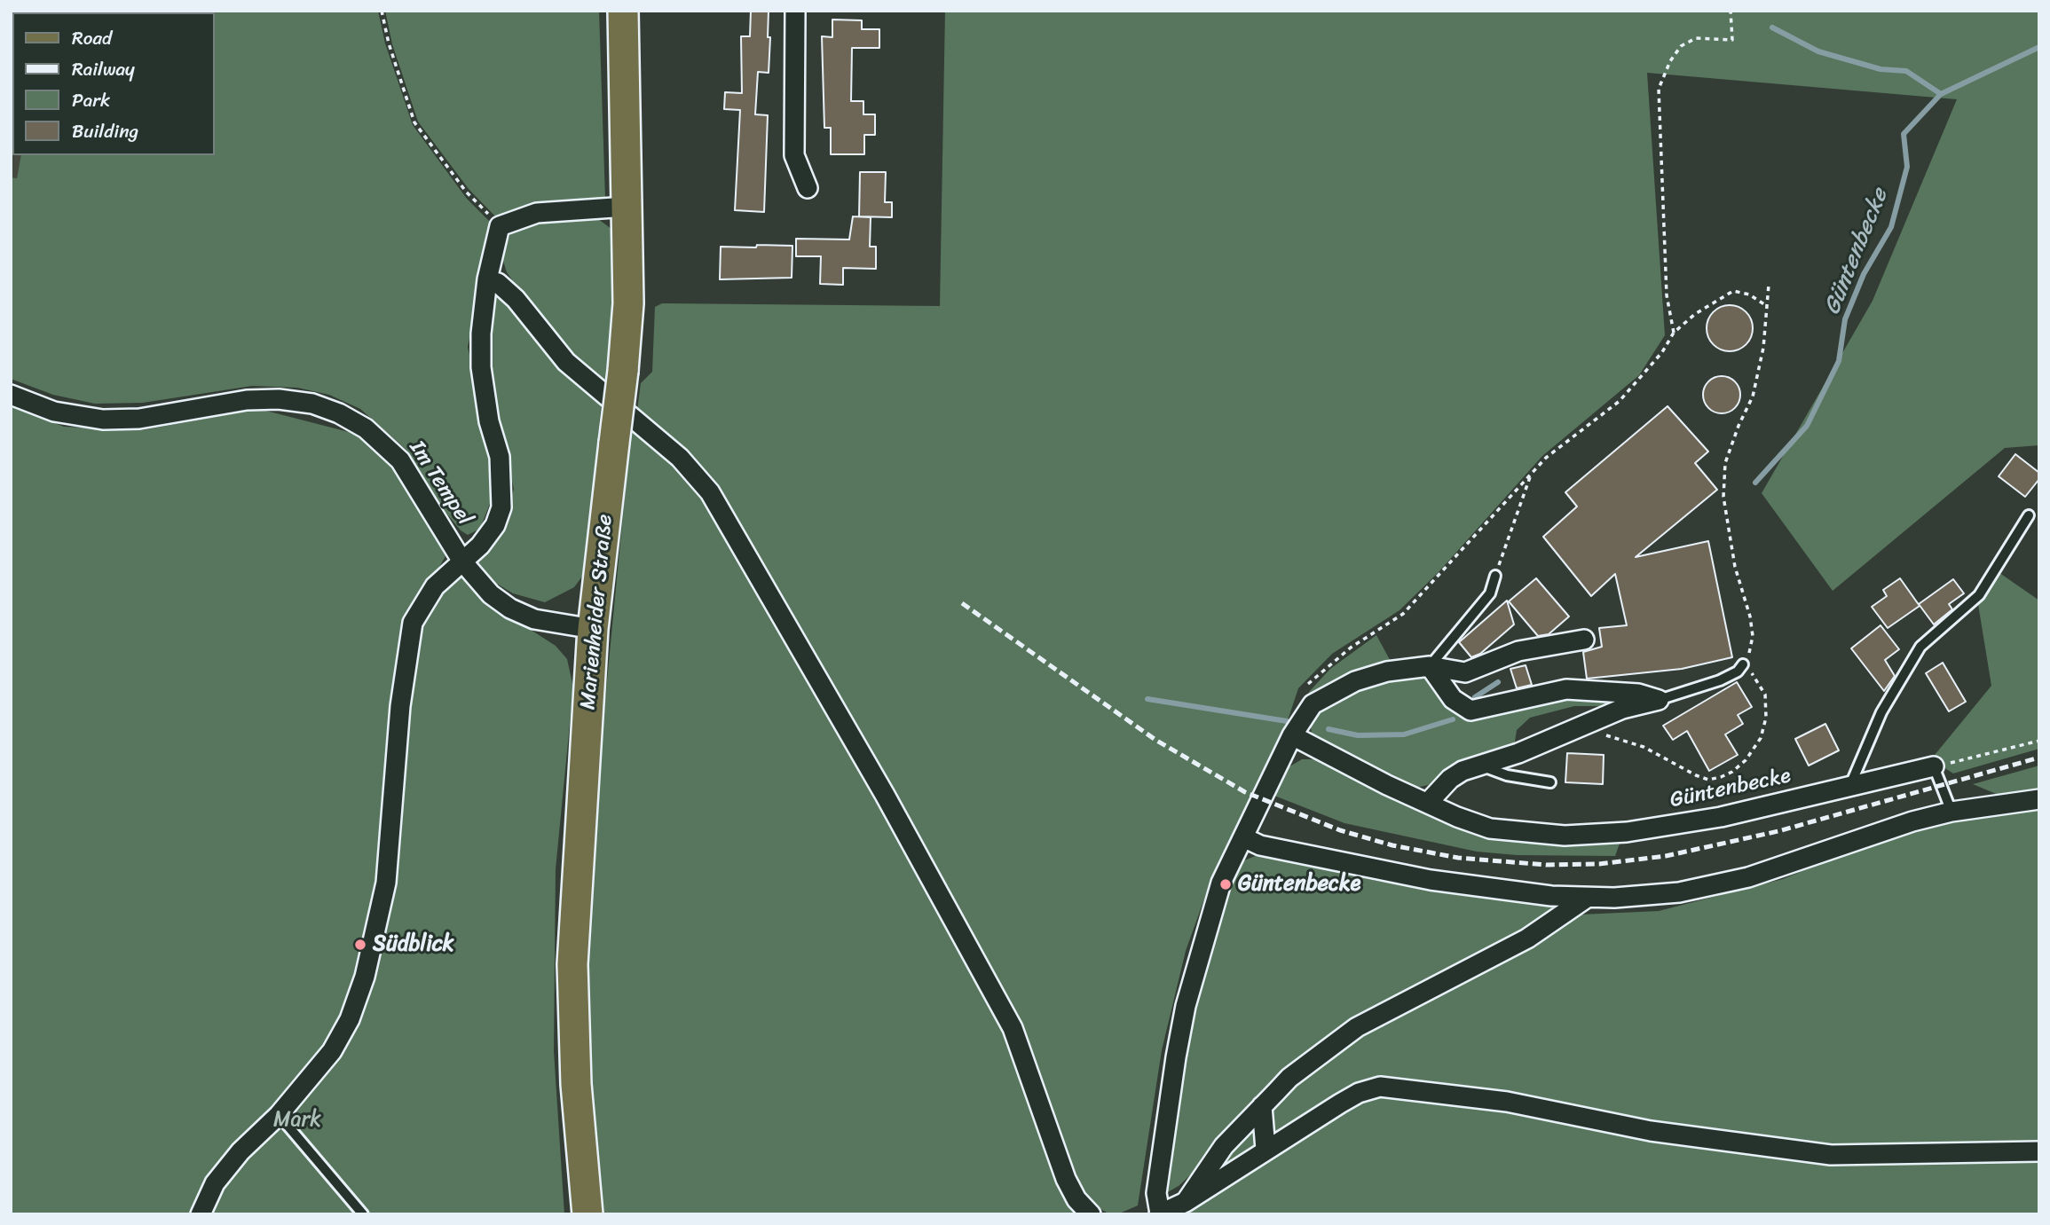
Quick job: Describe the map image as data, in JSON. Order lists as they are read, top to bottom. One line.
{"streets":{"main road":["Marienheider Straße"],"street":["Im Tempel","Güntenbecke"]},"crossings":[["Im Tempel","Marienheider Straße"]],"water":["Güntenbecke"],"parks":["Mark"],"places":["Güntenbecke","Südblick"],"legend":["Road","Railway","Park","Building"]}
